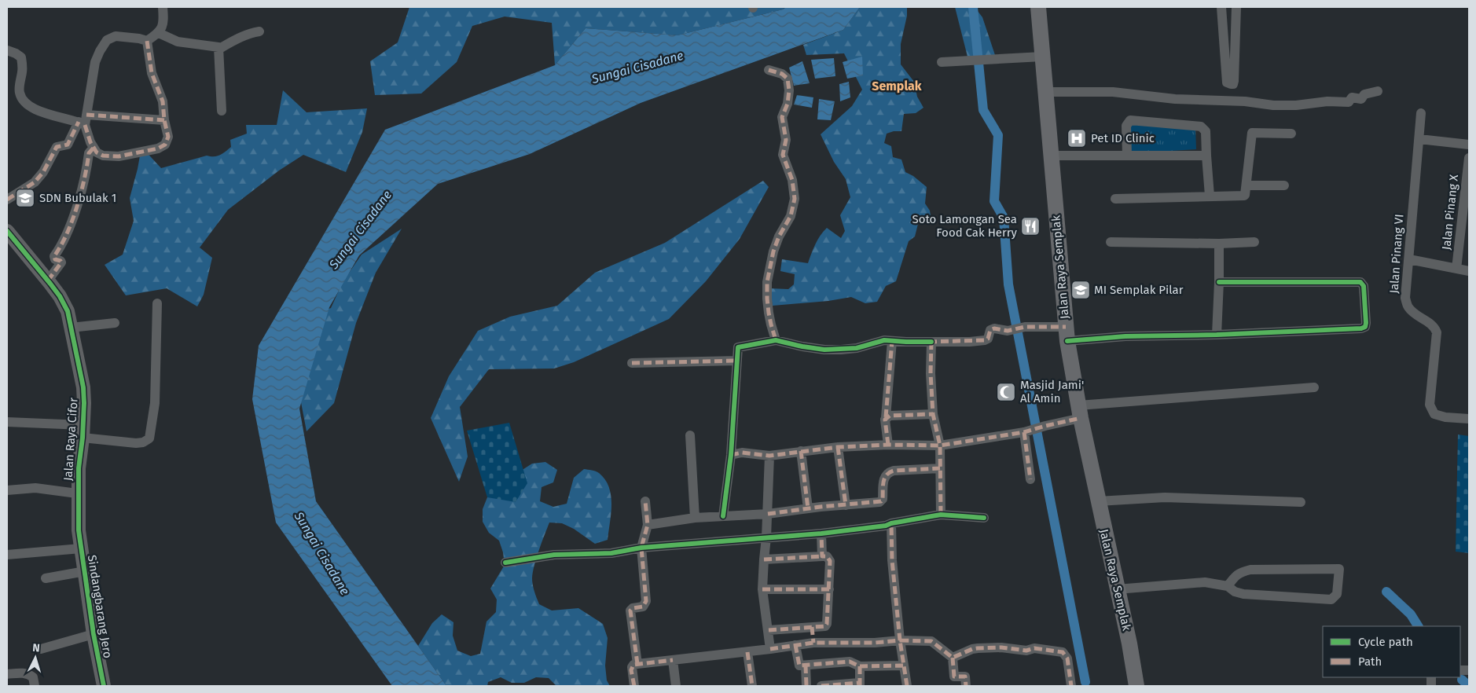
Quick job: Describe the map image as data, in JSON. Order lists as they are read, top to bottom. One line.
{"streets":{"main road":["Jalan Raya Semplak"],"street":["Jalan Pinang X","Jalan Pinang VI","Jalan Raya Cifor","Sindangbarang Jero"]},"crossings":[["Jalan Raya Cifor","Sindangbarang Jero"]],"districts":["Semplak"],"water":["Sungai Cisadane"],"places":{"hospital":["Pet ID Clinic"],"school or university":["SDN Bubulak 1","MI Semplak Pilar"],"restaurant":["Soto Lamongan Sea Food Cak Herry"],"mosque":["Masjid Jami' Al Amin"]},"legend":["Cycle path","Path"],"north":"top"}
